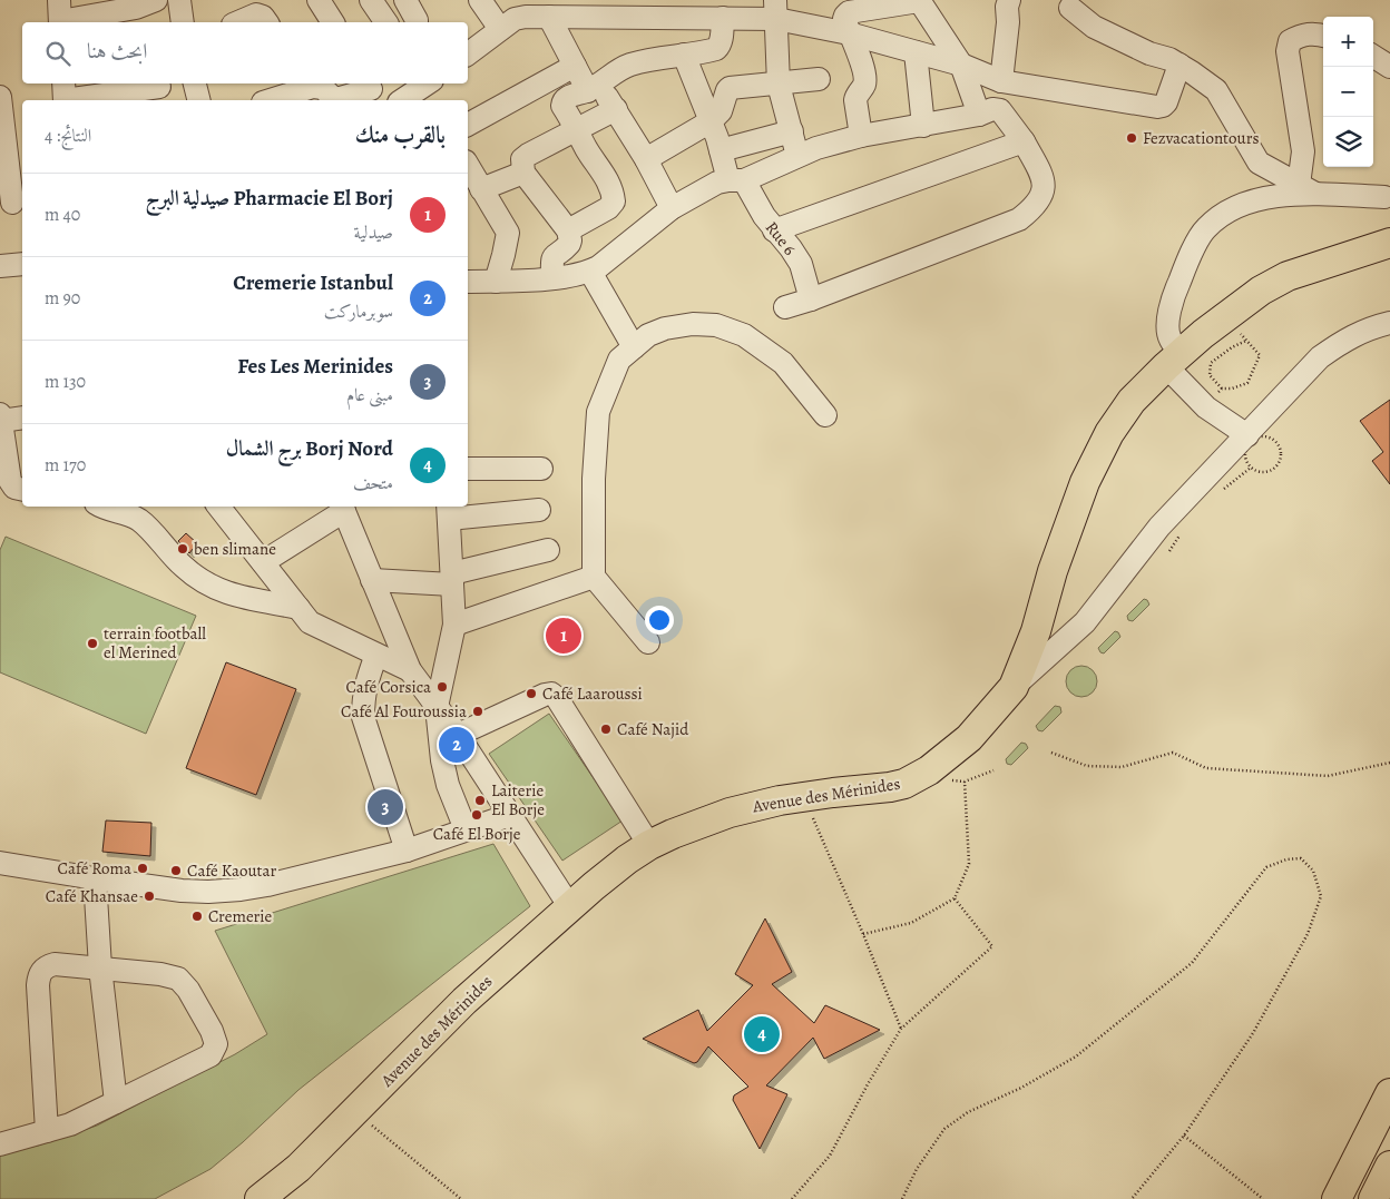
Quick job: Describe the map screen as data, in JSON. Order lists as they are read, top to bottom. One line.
{"streets":{"main road":["Avenue des Mérinides"],"street":["Rue 6"]},"places":["Fezvacationtours","ben slimane","terrain football el Merined","Café Corsica","Café Laaroussi","Café Al Fouroussia","Café Najid","Laiterie El Borje","Café El Borje","Café Roma","Café Kaoutar","Café Khansae","Cremerie"],"page":{"map_buttons":["+","−"],"search":"ابحث هنا","heading":["بالقرب منك","النتائج: 4"],"list":[{"mark":"1","name":"Pharmacie El Borj صيدلية البرج","note":"صيدلية","value":"40 m"},{"mark":"2","name":"Cremerie Istanbul","note":"سوبرماركت","value":"90 m"},{"mark":"3","name":"Fes Les Merinides","note":"مبنى عام","value":"130 m"},{"mark":"4","name":"Borj Nord برج الشمال","note":"متحف","value":"170 m"}],"pins":["1","2","3","4"]}}
